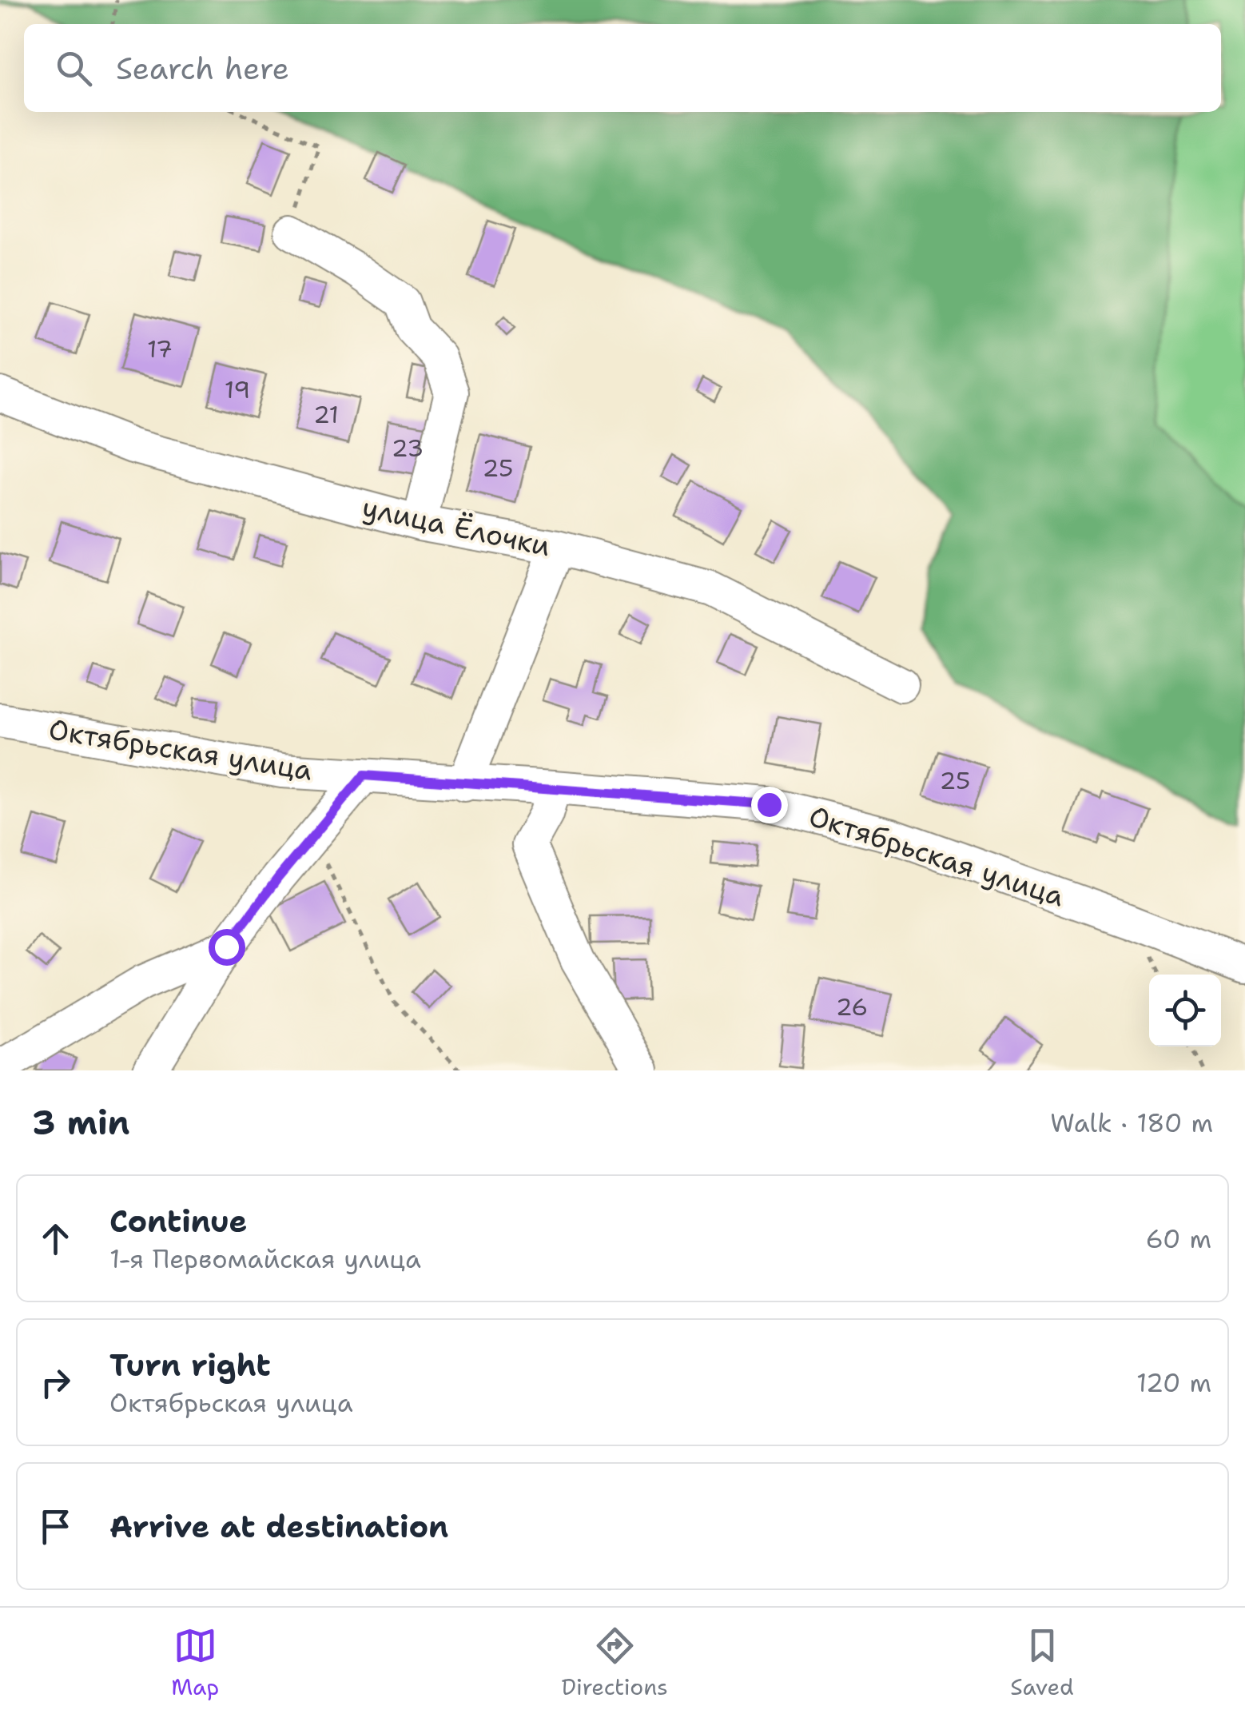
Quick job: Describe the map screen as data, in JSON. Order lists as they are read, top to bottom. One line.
{"streets":{"street":["улица Ёлочки","Октябрьская улица"]},"house_numbers":["17","19","21","23","25","25","26"],"page":{"search":"Search here","heading":["3 min","Walk · 180 m"],"list":[["Continue","1-я Первомайская улица","60 m"],["Turn right","Октябрьская улица","120 m"],"Arrive at destination"],"nav":["Map","Directions","Saved"]}}
